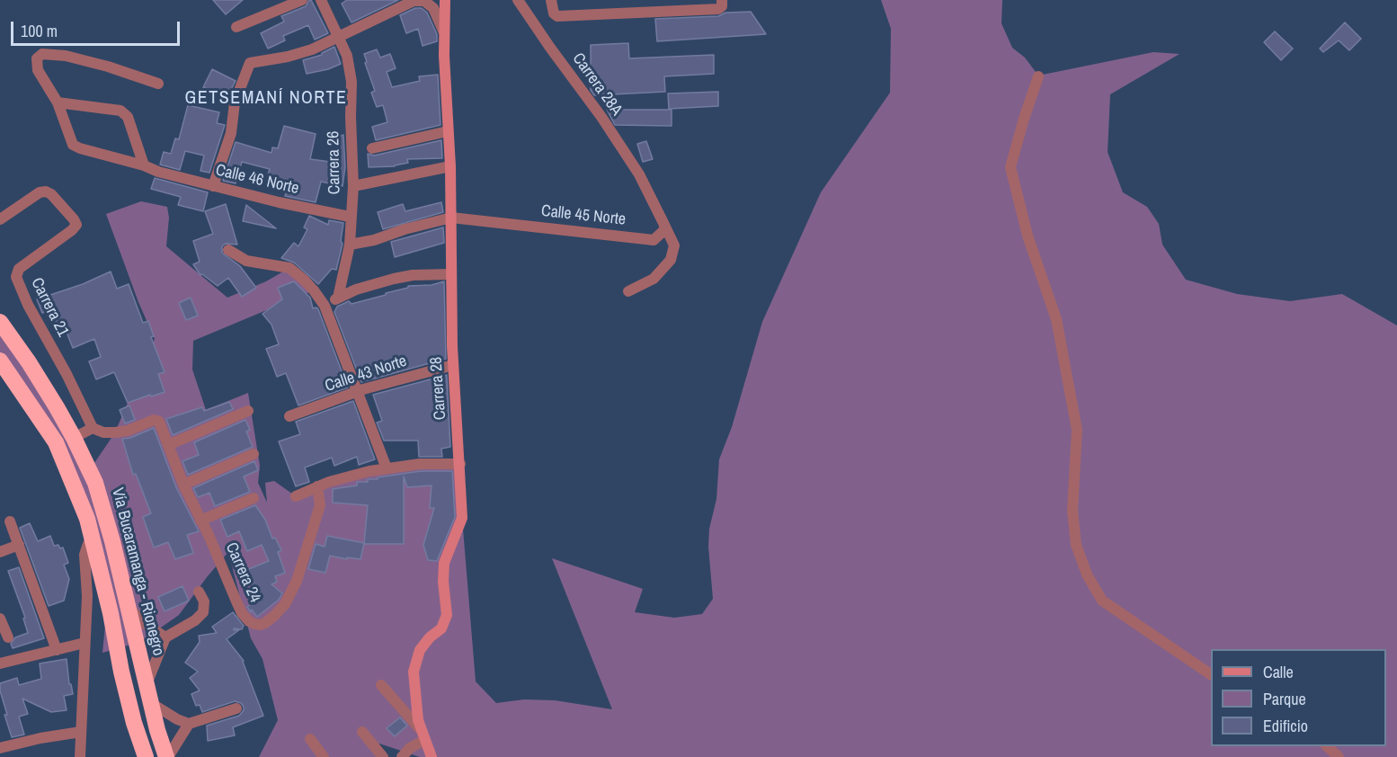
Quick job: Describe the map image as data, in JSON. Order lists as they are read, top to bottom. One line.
{"streets":{"highway":["Vía Bucaramanga - Rionegro"],"street":["Carrera 28A","Carrera 26","Calle 46 Norte","Calle 45 Norte","Carrera 21","Calle 43 Norte","Carrera 28","Carrera 24"]},"crossings":[["Carrera 28A","Calle 45 Norte"],["Carrera 26","Calle 46 Norte"],["Calle 45 Norte","Carrera 28"],["Carrera 21","Carrera 24"],["Calle 43 Norte","Carrera 28"]],"districts":["GETSEMANÍ NORTE"],"legend":["Calle","Parque","Edificio"],"scale_bar":"100 m"}
